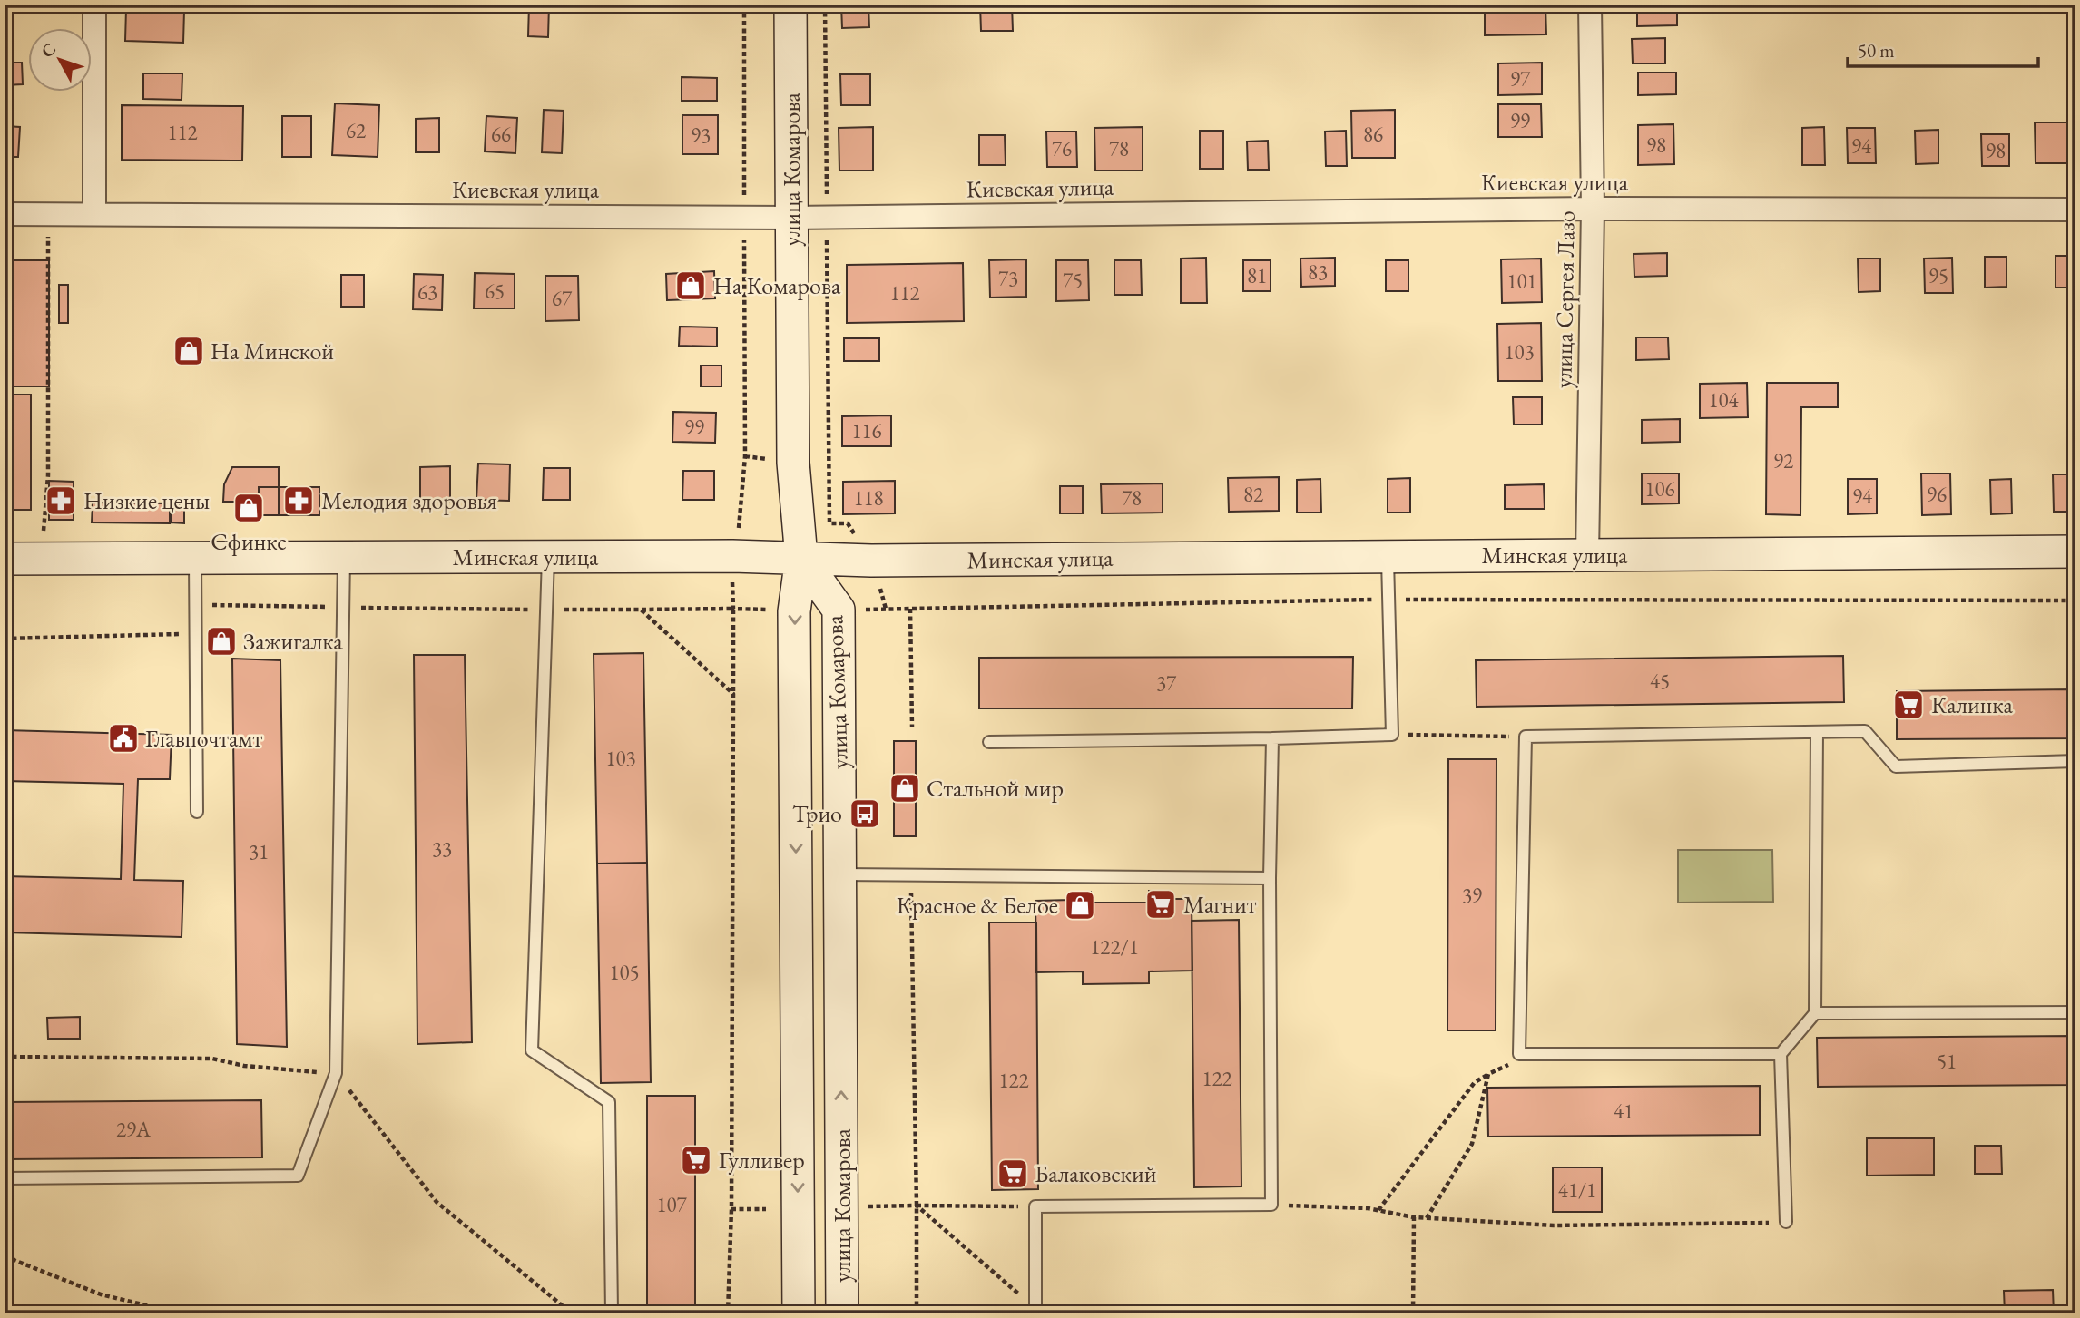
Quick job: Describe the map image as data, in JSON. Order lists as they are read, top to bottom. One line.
{"streets":{"main road":["улица Комарова","Минская улица"],"street":["Киевская улица","улица Сергея Лазо"]},"crossings":[["улица Комарова","Киевская улица"],["улица Комарова","Минская улица"],["Киевская улица","улица Сергея Лазо"],["улица Сергея Лазо","Минская улица"]],"places":{"shop":["На Комарова","На Минской","Сфинкс","Зажигалка","Стальной мир","Красное & Белое"],"pharmacy":["Низкие цены","Мелодия здоровья"],"supermarket":["Калинка","Магнит","Гулливер","Балаковский"],"public building":["Главпочтамт"],"bus stop":["Трио"]},"house_numbers":["97","99","62","112","66","86","93","98","94","76","78","98","83","81","95","73","75","101","65","63","112","67","103","104","99","116","92","106","82","96","94","118","78","45","37","103","33","31","39","122/1","105","51","122","122","41","29А","41/1","107"],"scale_bar":"50 m","north":"top left"}
